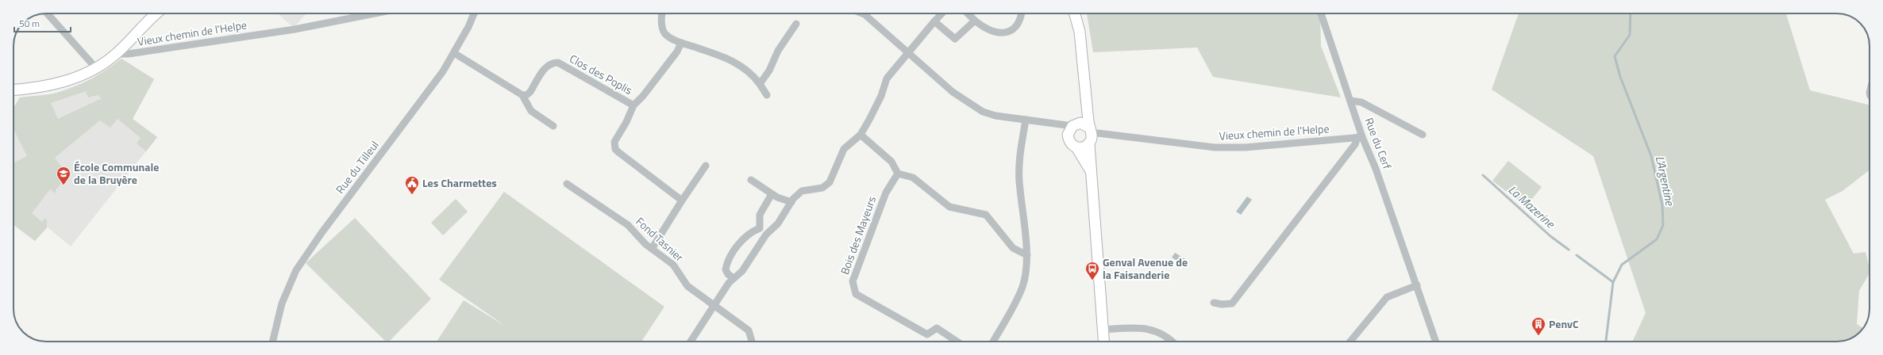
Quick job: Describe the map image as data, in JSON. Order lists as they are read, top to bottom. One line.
{"streets":{"street":["Vieux chemin de l'Helpe","Clos des Poplis","Rue du Cerf","Rue du Tilleul","Bois des Mayeurs","Fond Tasnier"]},"crossings":[["Vieux chemin de l'Helpe","Rue du Cerf"]],"water":["L'Argentine","La Mazerine"],"places":{"school or university":["École Communale de la Bruyère"],"public building":["Les Charmettes"],"bus stop":["Genval Avenue de la Faisanderie"],"building":["PenvC"]},"scale_bar":"50 m"}
